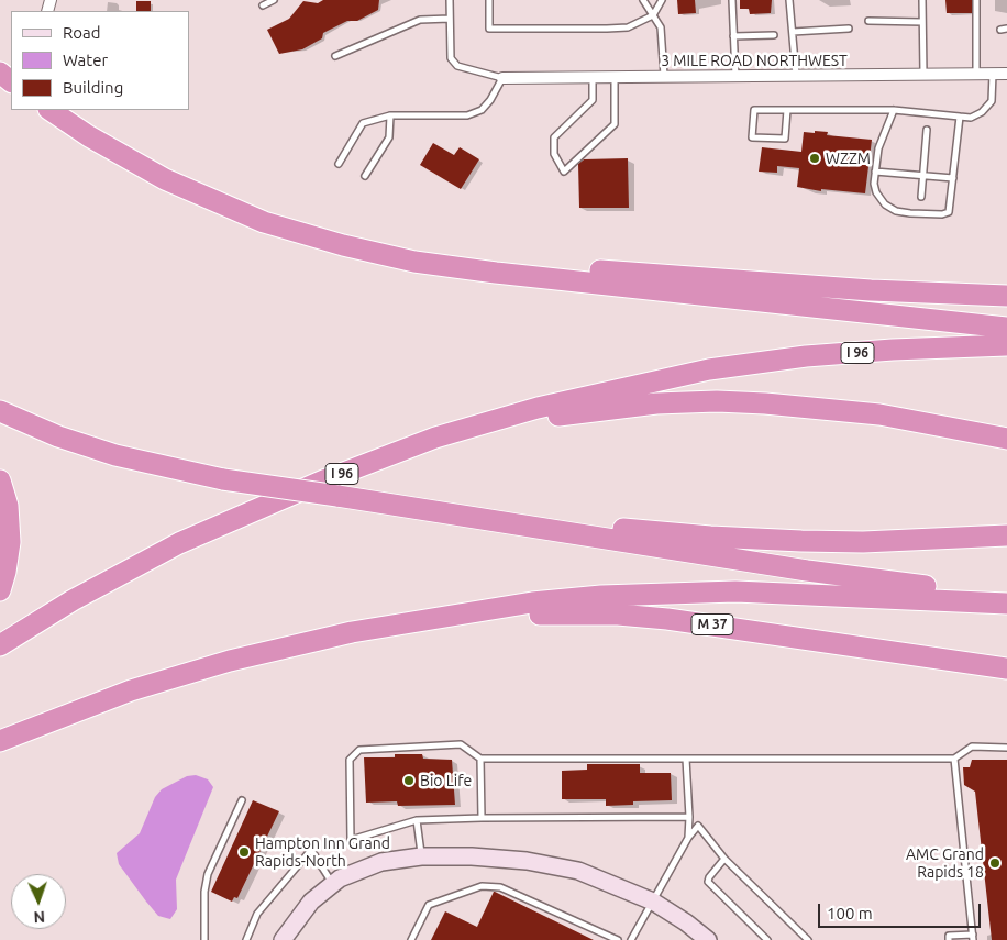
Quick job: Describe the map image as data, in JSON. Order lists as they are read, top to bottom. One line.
{"streets":{"highway":["I 96","M 37"],"street":["3 MILE ROAD NORTHWEST"]},"places":["WZZM","Bio Life","Hampton Inn Grand Rapids-North","AMC Grand Rapids 18"],"legend":["Road","Water","Building"],"scale_bar":"100 m","north":"bottom"}
